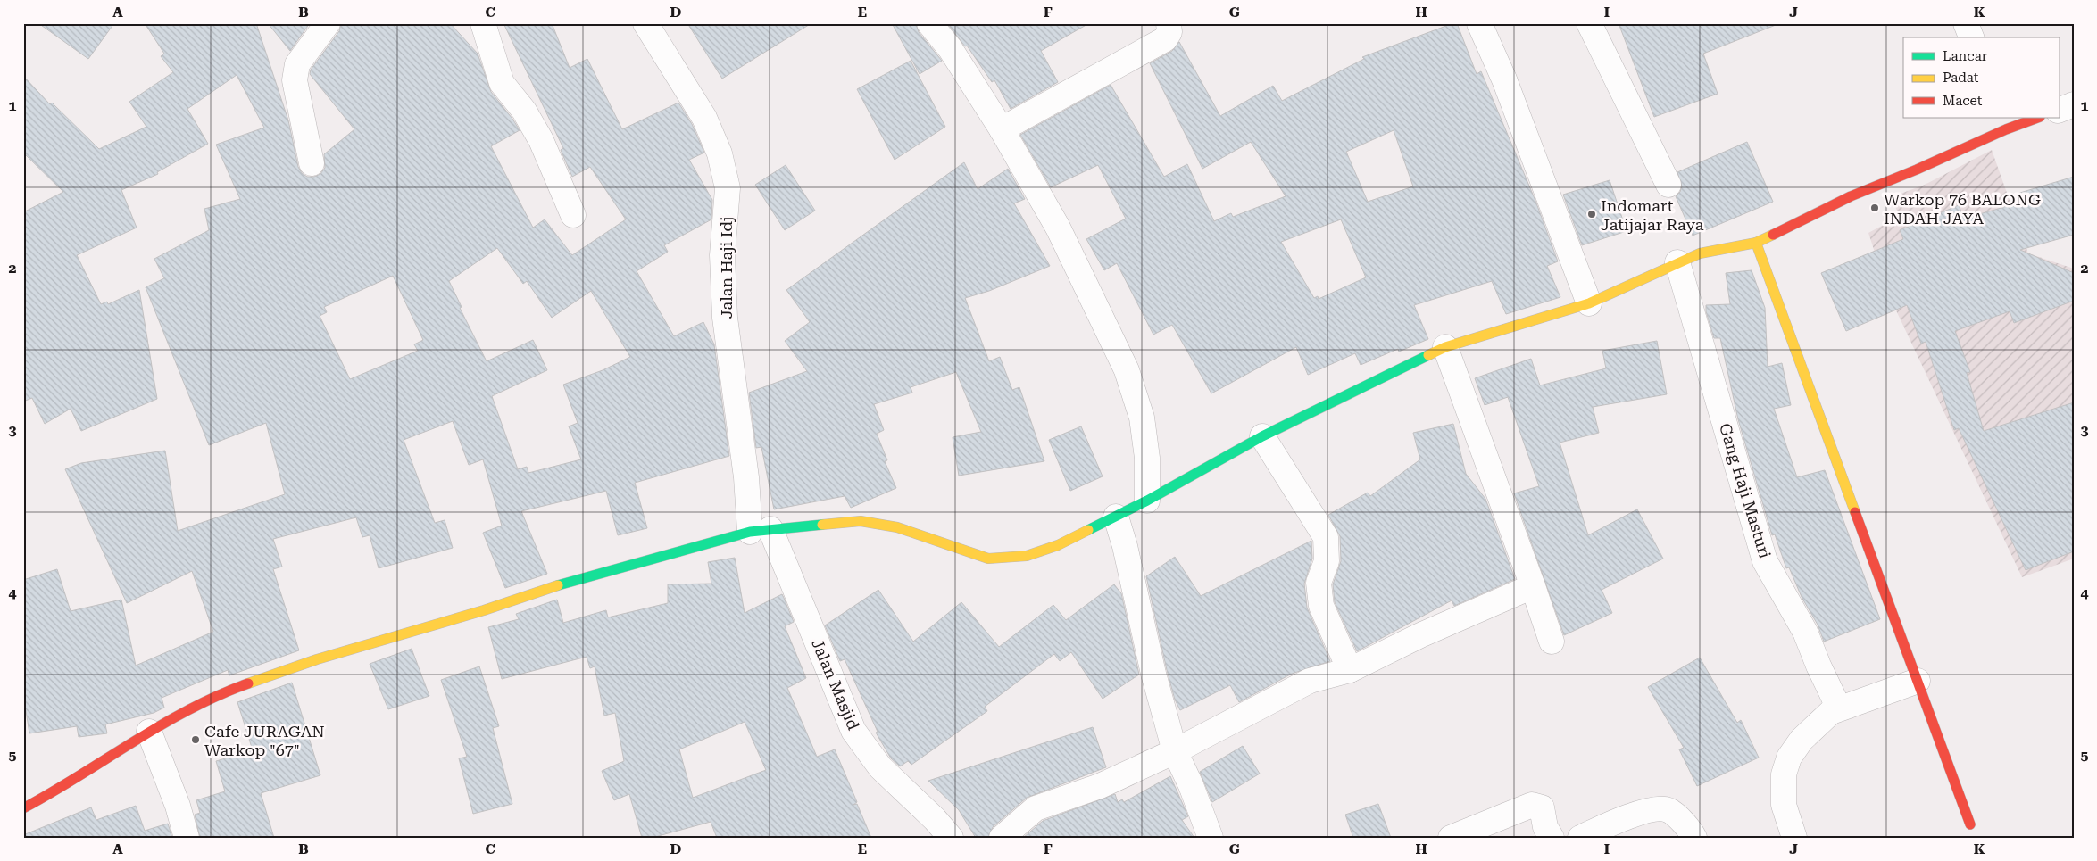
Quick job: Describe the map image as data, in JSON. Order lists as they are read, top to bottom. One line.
{"streets":{"street":["Jalan Haji Idj","Gang Haji Masturi","Jalan Masjid"]},"crossings":[["Jalan Haji Idj","Jalan Masjid"]],"places":["Warkop 76 BALONG INDAH JAYA","Indomart Jatijajar Raya","Cafe JURAGAN Warkop \"67\""],"legend":["Lancar","Padat","Macet"],"grid":{"columns":["A","B","C","D","E","F","G","H","I","J","K"],"rows":["1","2","3","4","5"]}}
